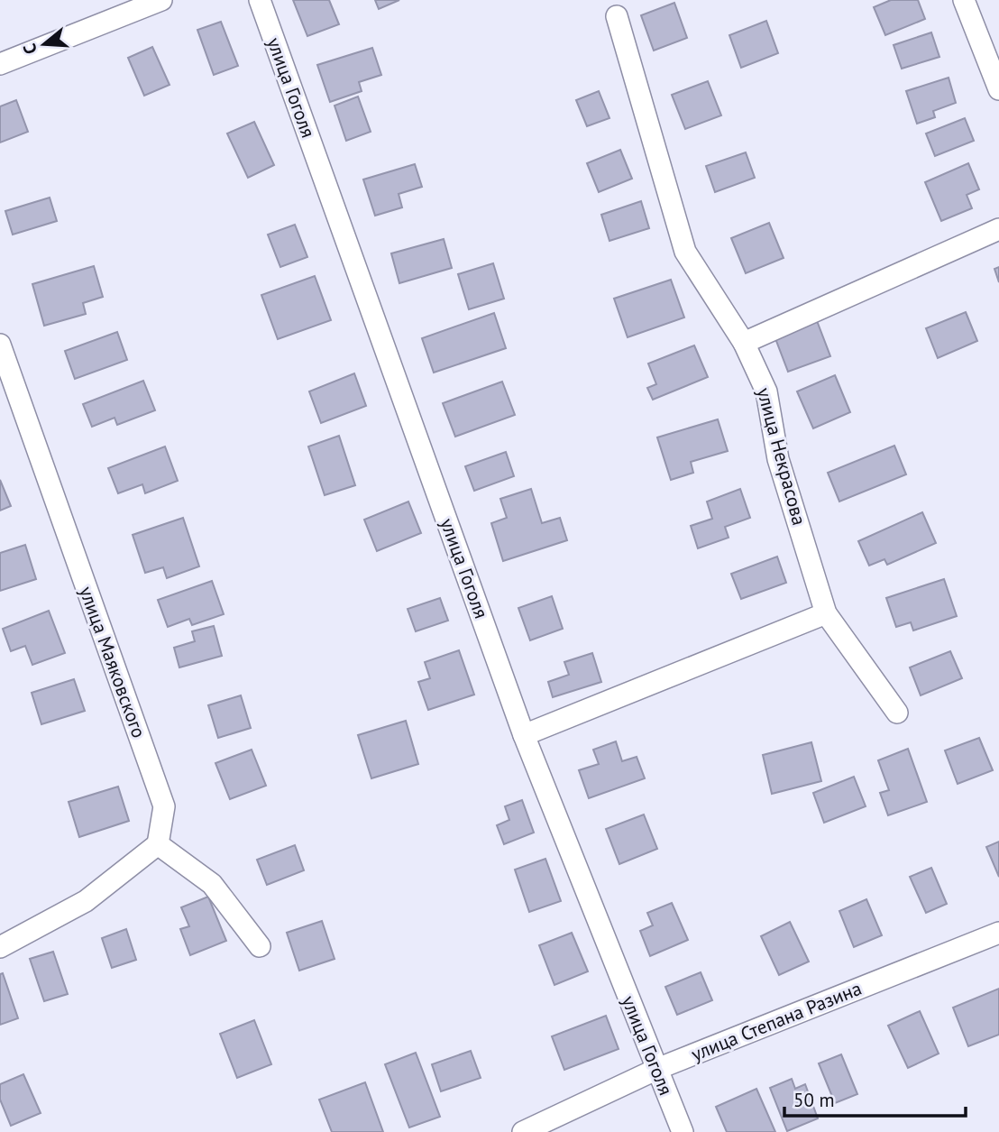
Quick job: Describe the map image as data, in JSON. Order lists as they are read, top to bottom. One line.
{"streets":{"street":["улица Гоголя","улица Некрасова","улица Маяковского","улица Степана Разина"]},"crossings":[["улица Гоголя","улица Степана Разина"]],"scale_bar":"50 m","north":"left"}
